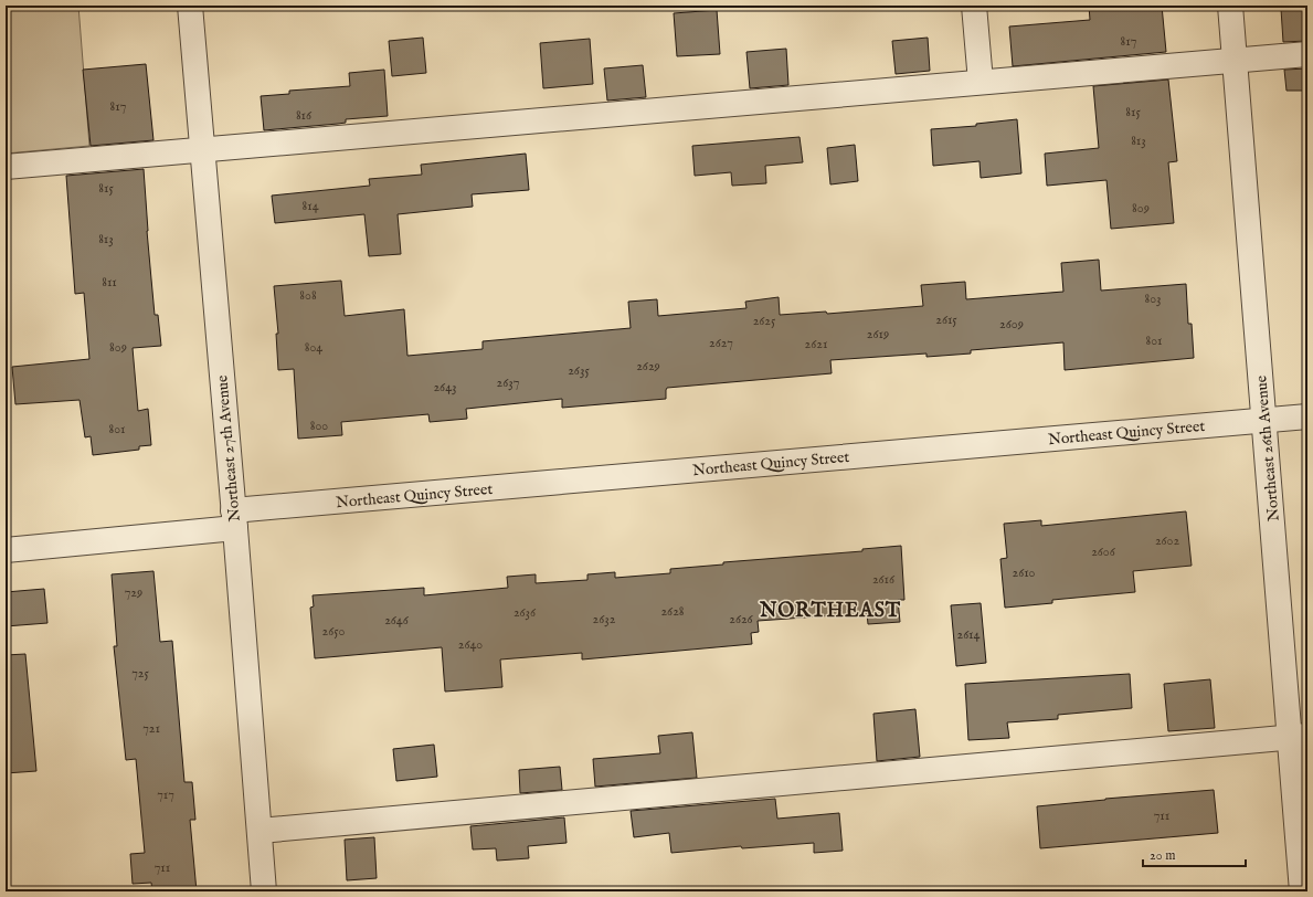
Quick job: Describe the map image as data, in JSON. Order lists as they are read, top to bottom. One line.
{"streets":{"street":["Northeast Quincy Street","Northeast 27th Avenue","Northeast 26th Avenue"]},"crossings":[["Northeast Quincy Street","Northeast 27th Avenue"],["Northeast Quincy Street","Northeast 26th Avenue"]],"districts":["NORTHEAST"],"house_numbers":["817","817","815","816","813","815","814","809","813","811","808","803","2615","2625","2609","2619","801","2627","2621","809","804","2629","2635","2637","2643","800","801","2602","2606","2610","2616","729","2628","2636","2632","2626","2646","2650","2614","2640","725","721","717","711","711"],"scale_bar":"20 m"}
